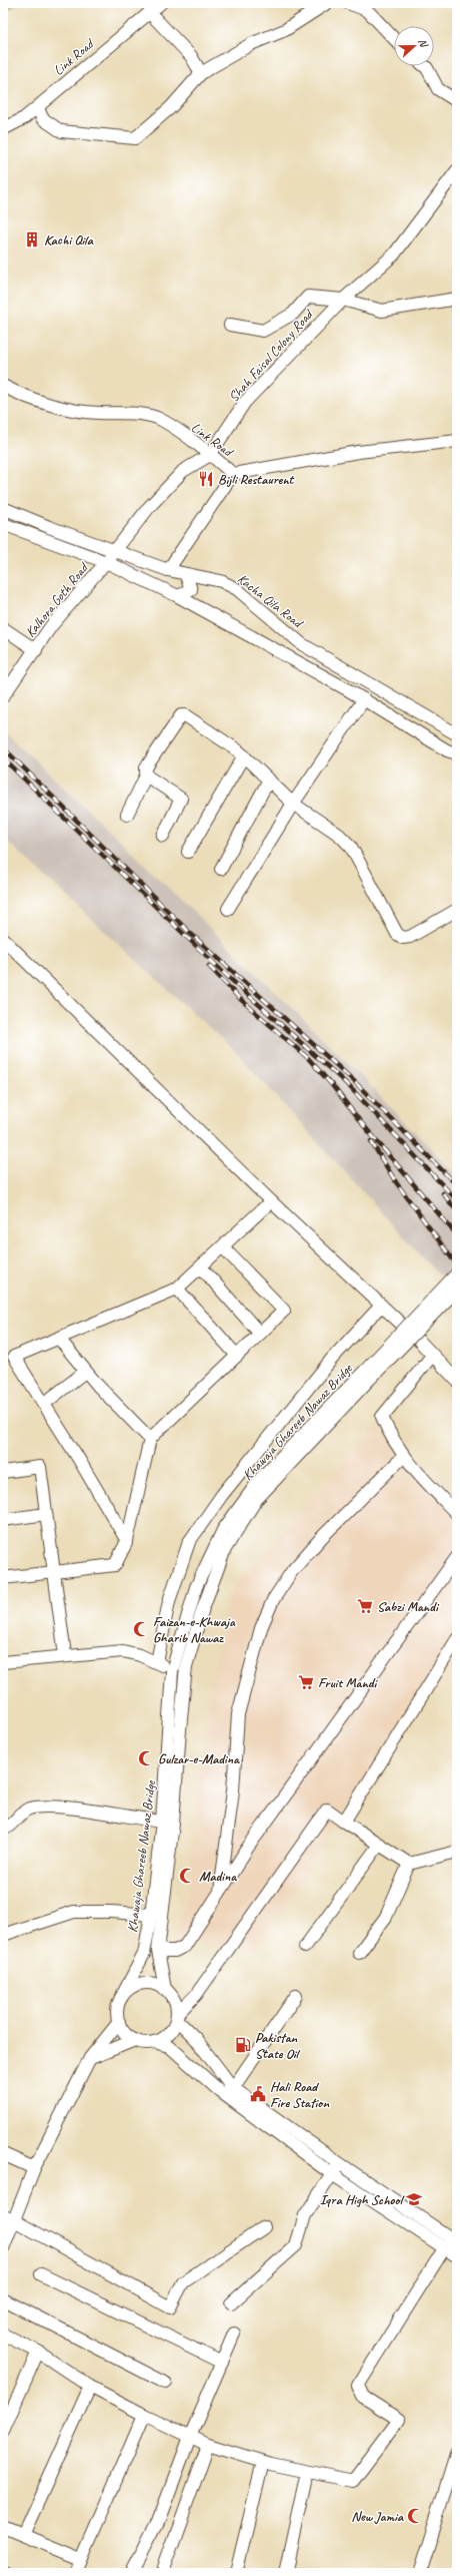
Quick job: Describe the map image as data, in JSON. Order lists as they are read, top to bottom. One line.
{"streets":{"street":["Link Road","Shah Faisal Colony Road","Kalhora Goth Road","Kacha Qila Road","Khawaja Ghareeb Nawaz Bridge"]},"crossings":[["Link Road","Shah Faisal Colony Road"],["Shah Faisal Colony Road","Kalhora Goth Road"],["Shah Faisal Colony Road","Kacha Qila Road"]],"places":{"building":["Kachi Qila"],"restaurant":["Bijli Restaurent"],"supermarket":["Sabzi Mandi","Fruit Mandi"],"mosque":["Faizan-e-Khwaja Gharib Nawaz","Gulzar-e-Madina","Madina","New Jamia"],"fuel station":["Pakistan State Oil"],"public building":["Hali Road Fire Station"],"school or university":["Iqra High School"]},"north":"right"}
